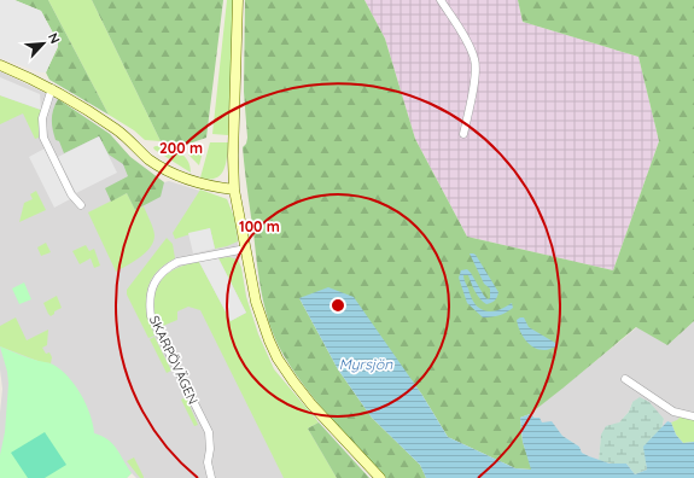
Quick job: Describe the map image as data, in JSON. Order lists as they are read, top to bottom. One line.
{"streets":{"street":["SKARPÖVÄGEN"]},"water":["Myrsjön"],"north":"top right","rings":["200 m","100 m"]}
